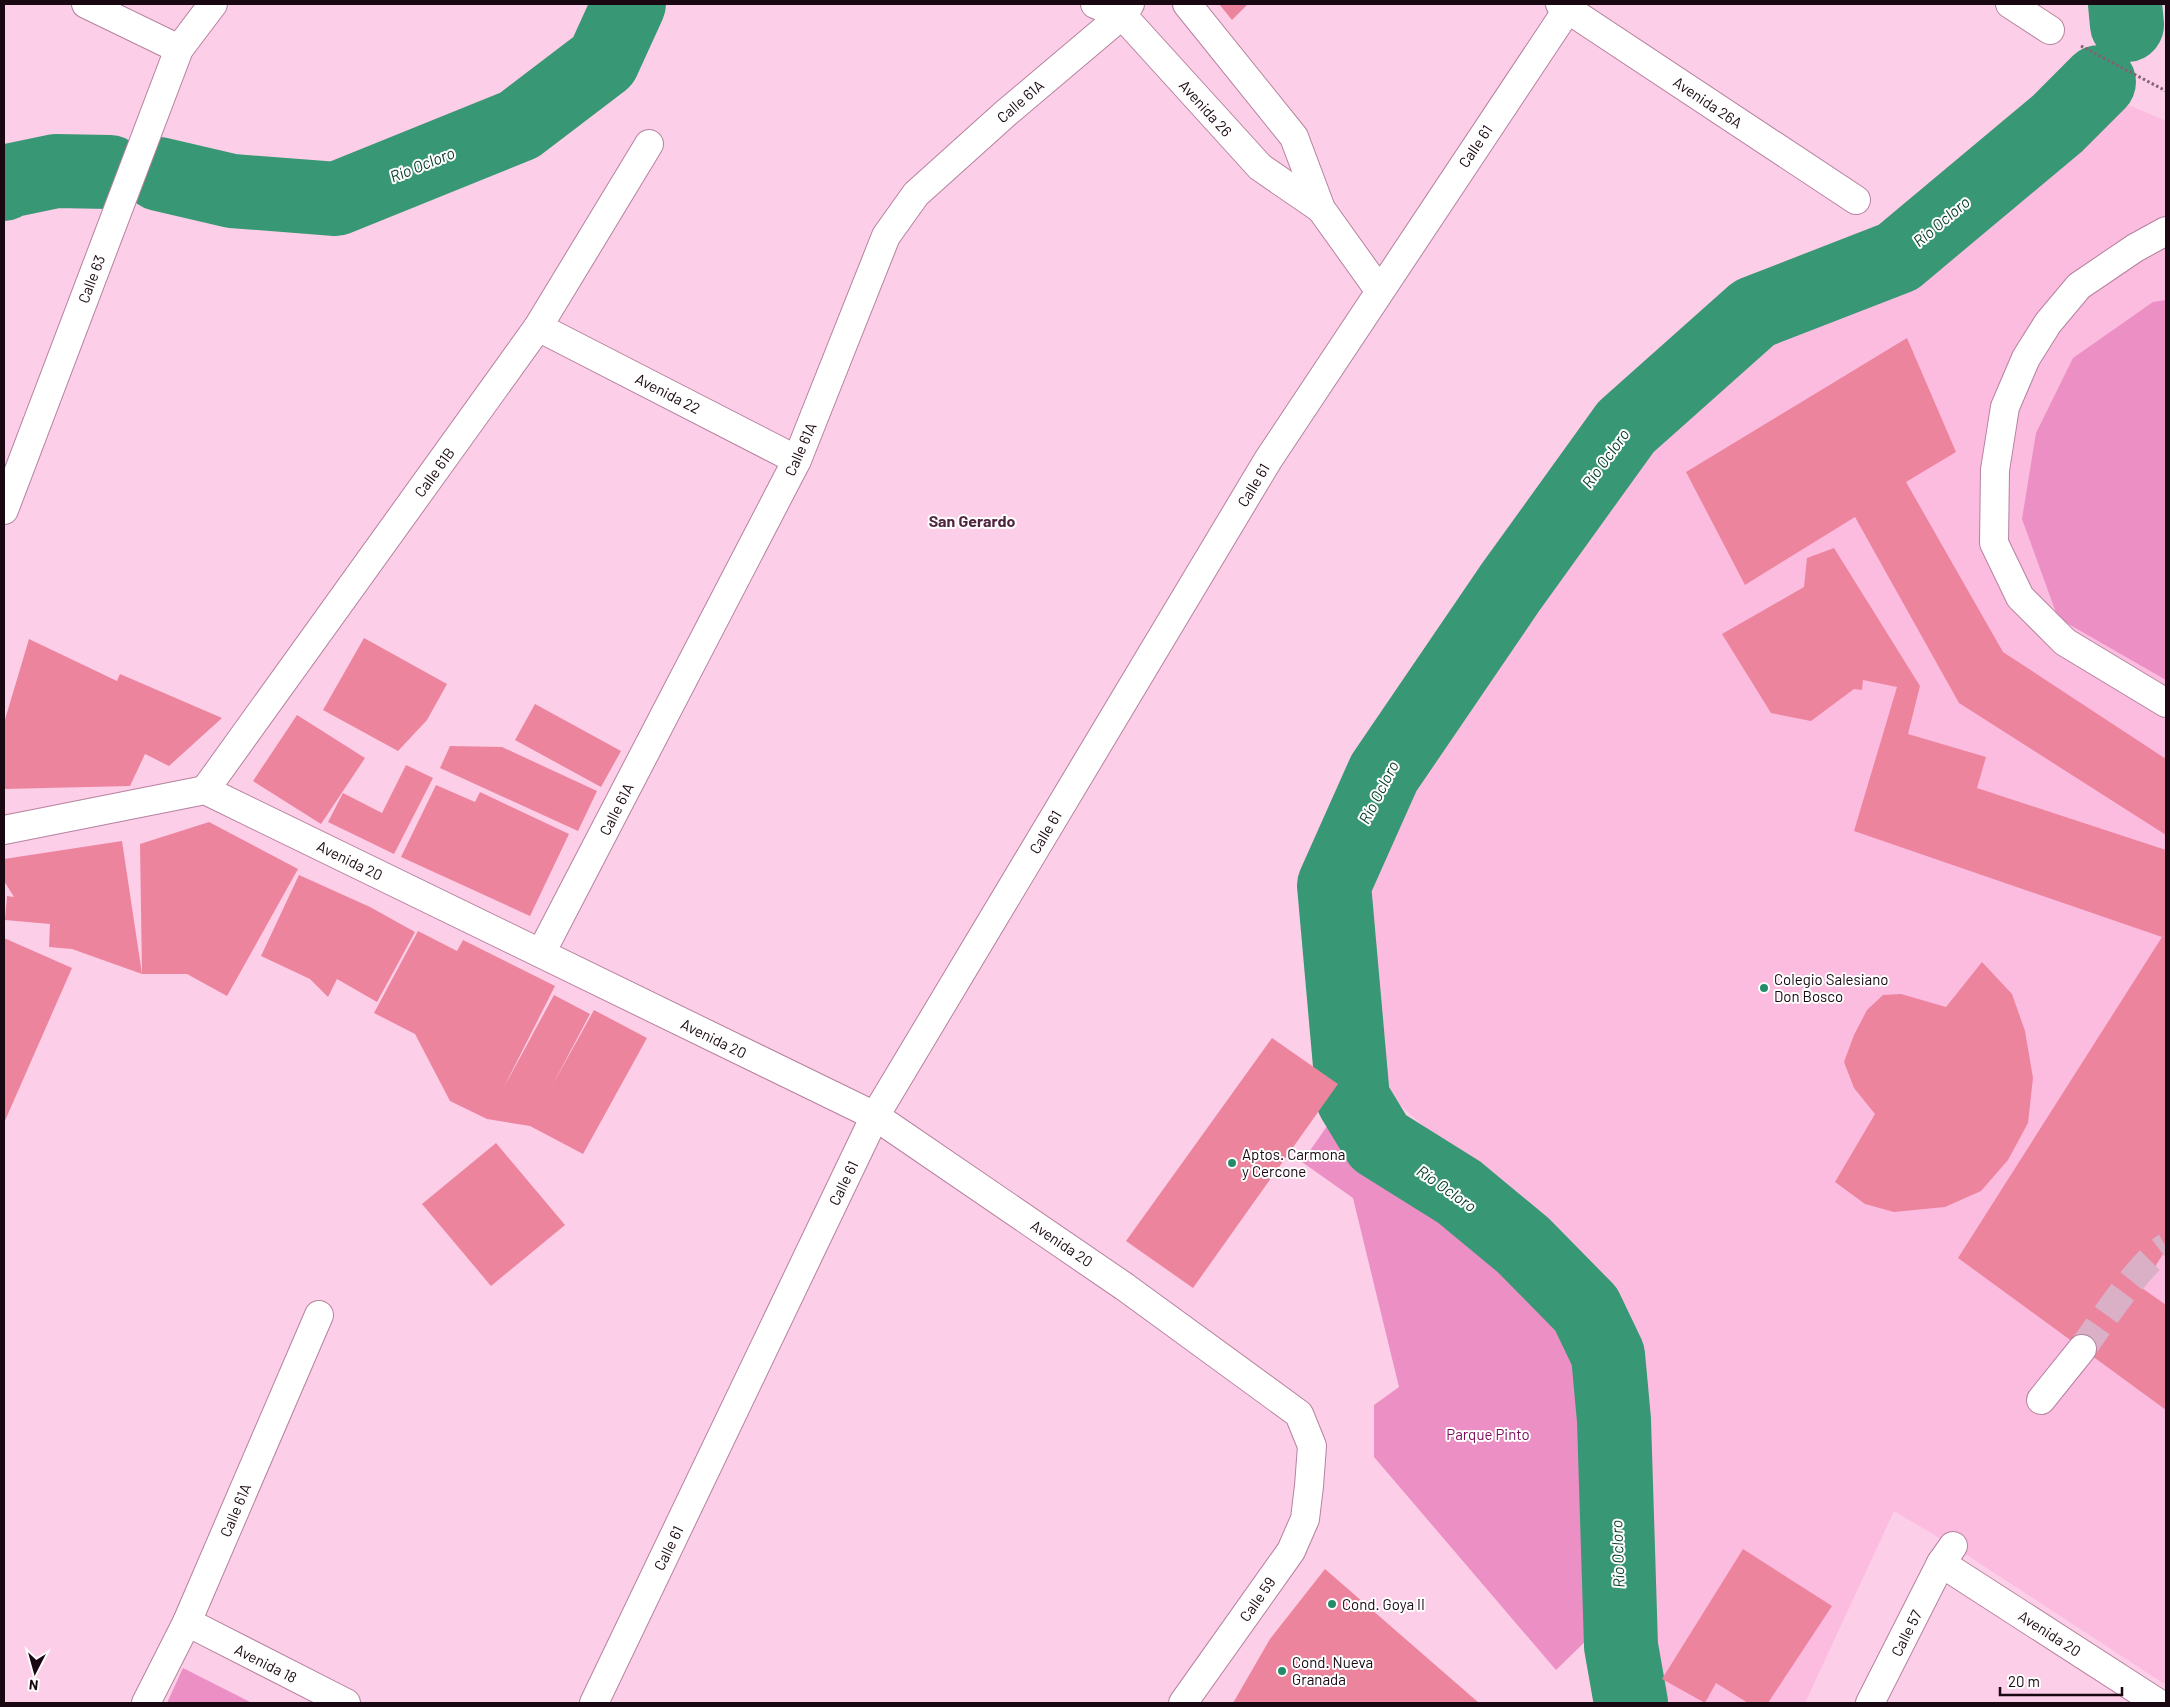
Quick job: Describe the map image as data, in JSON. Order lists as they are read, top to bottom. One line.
{"streets":{"street":["Calle 61A","Avenida 26A","Avenida 26","Calle 61","Calle 63","Avenida 22","Calle 61B","Avenida 20","Calle 59","Calle 57","Avenida 18"]},"crossings":[["Calle 61A","Avenida 26"],["Calle 61A","Avenida 22"],["Calle 61A","Avenida 20"],["Calle 61A","Avenida 18"],["Avenida 26A","Calle 61"],["Avenida 26","Calle 61"],["Calle 61","Avenida 20"],["Avenida 22","Calle 61B"],["Calle 61B","Avenida 20"],["Avenida 20","Calle 59"],["Avenida 20","Calle 57"]],"districts":["San Gerardo"],"water":["Río Ocloro"],"parks":["Parque Pinto"],"places":["Colegio Salesiano Don Bosco","Aptos. Carmona y Cercone","Cond. Goya II","Cond. Nueva Granada"],"scale_bar":"20 m","north":"bottom"}
